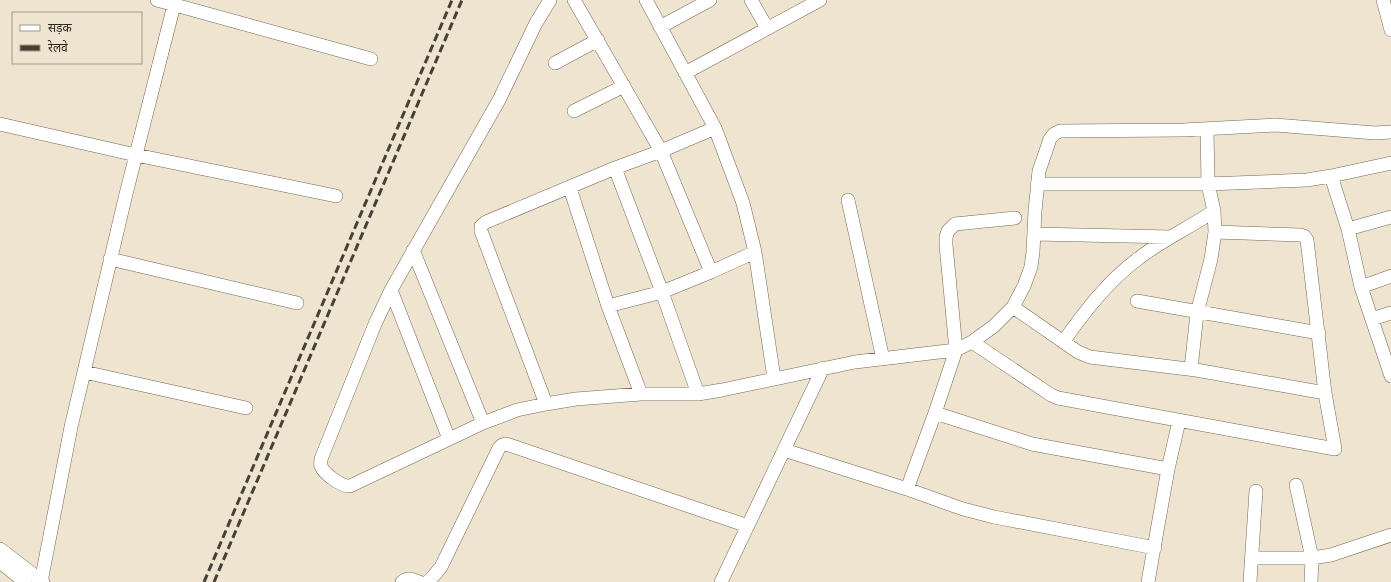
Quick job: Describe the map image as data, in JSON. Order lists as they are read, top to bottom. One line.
{"legend":["सड़क","रेलवे"]}
